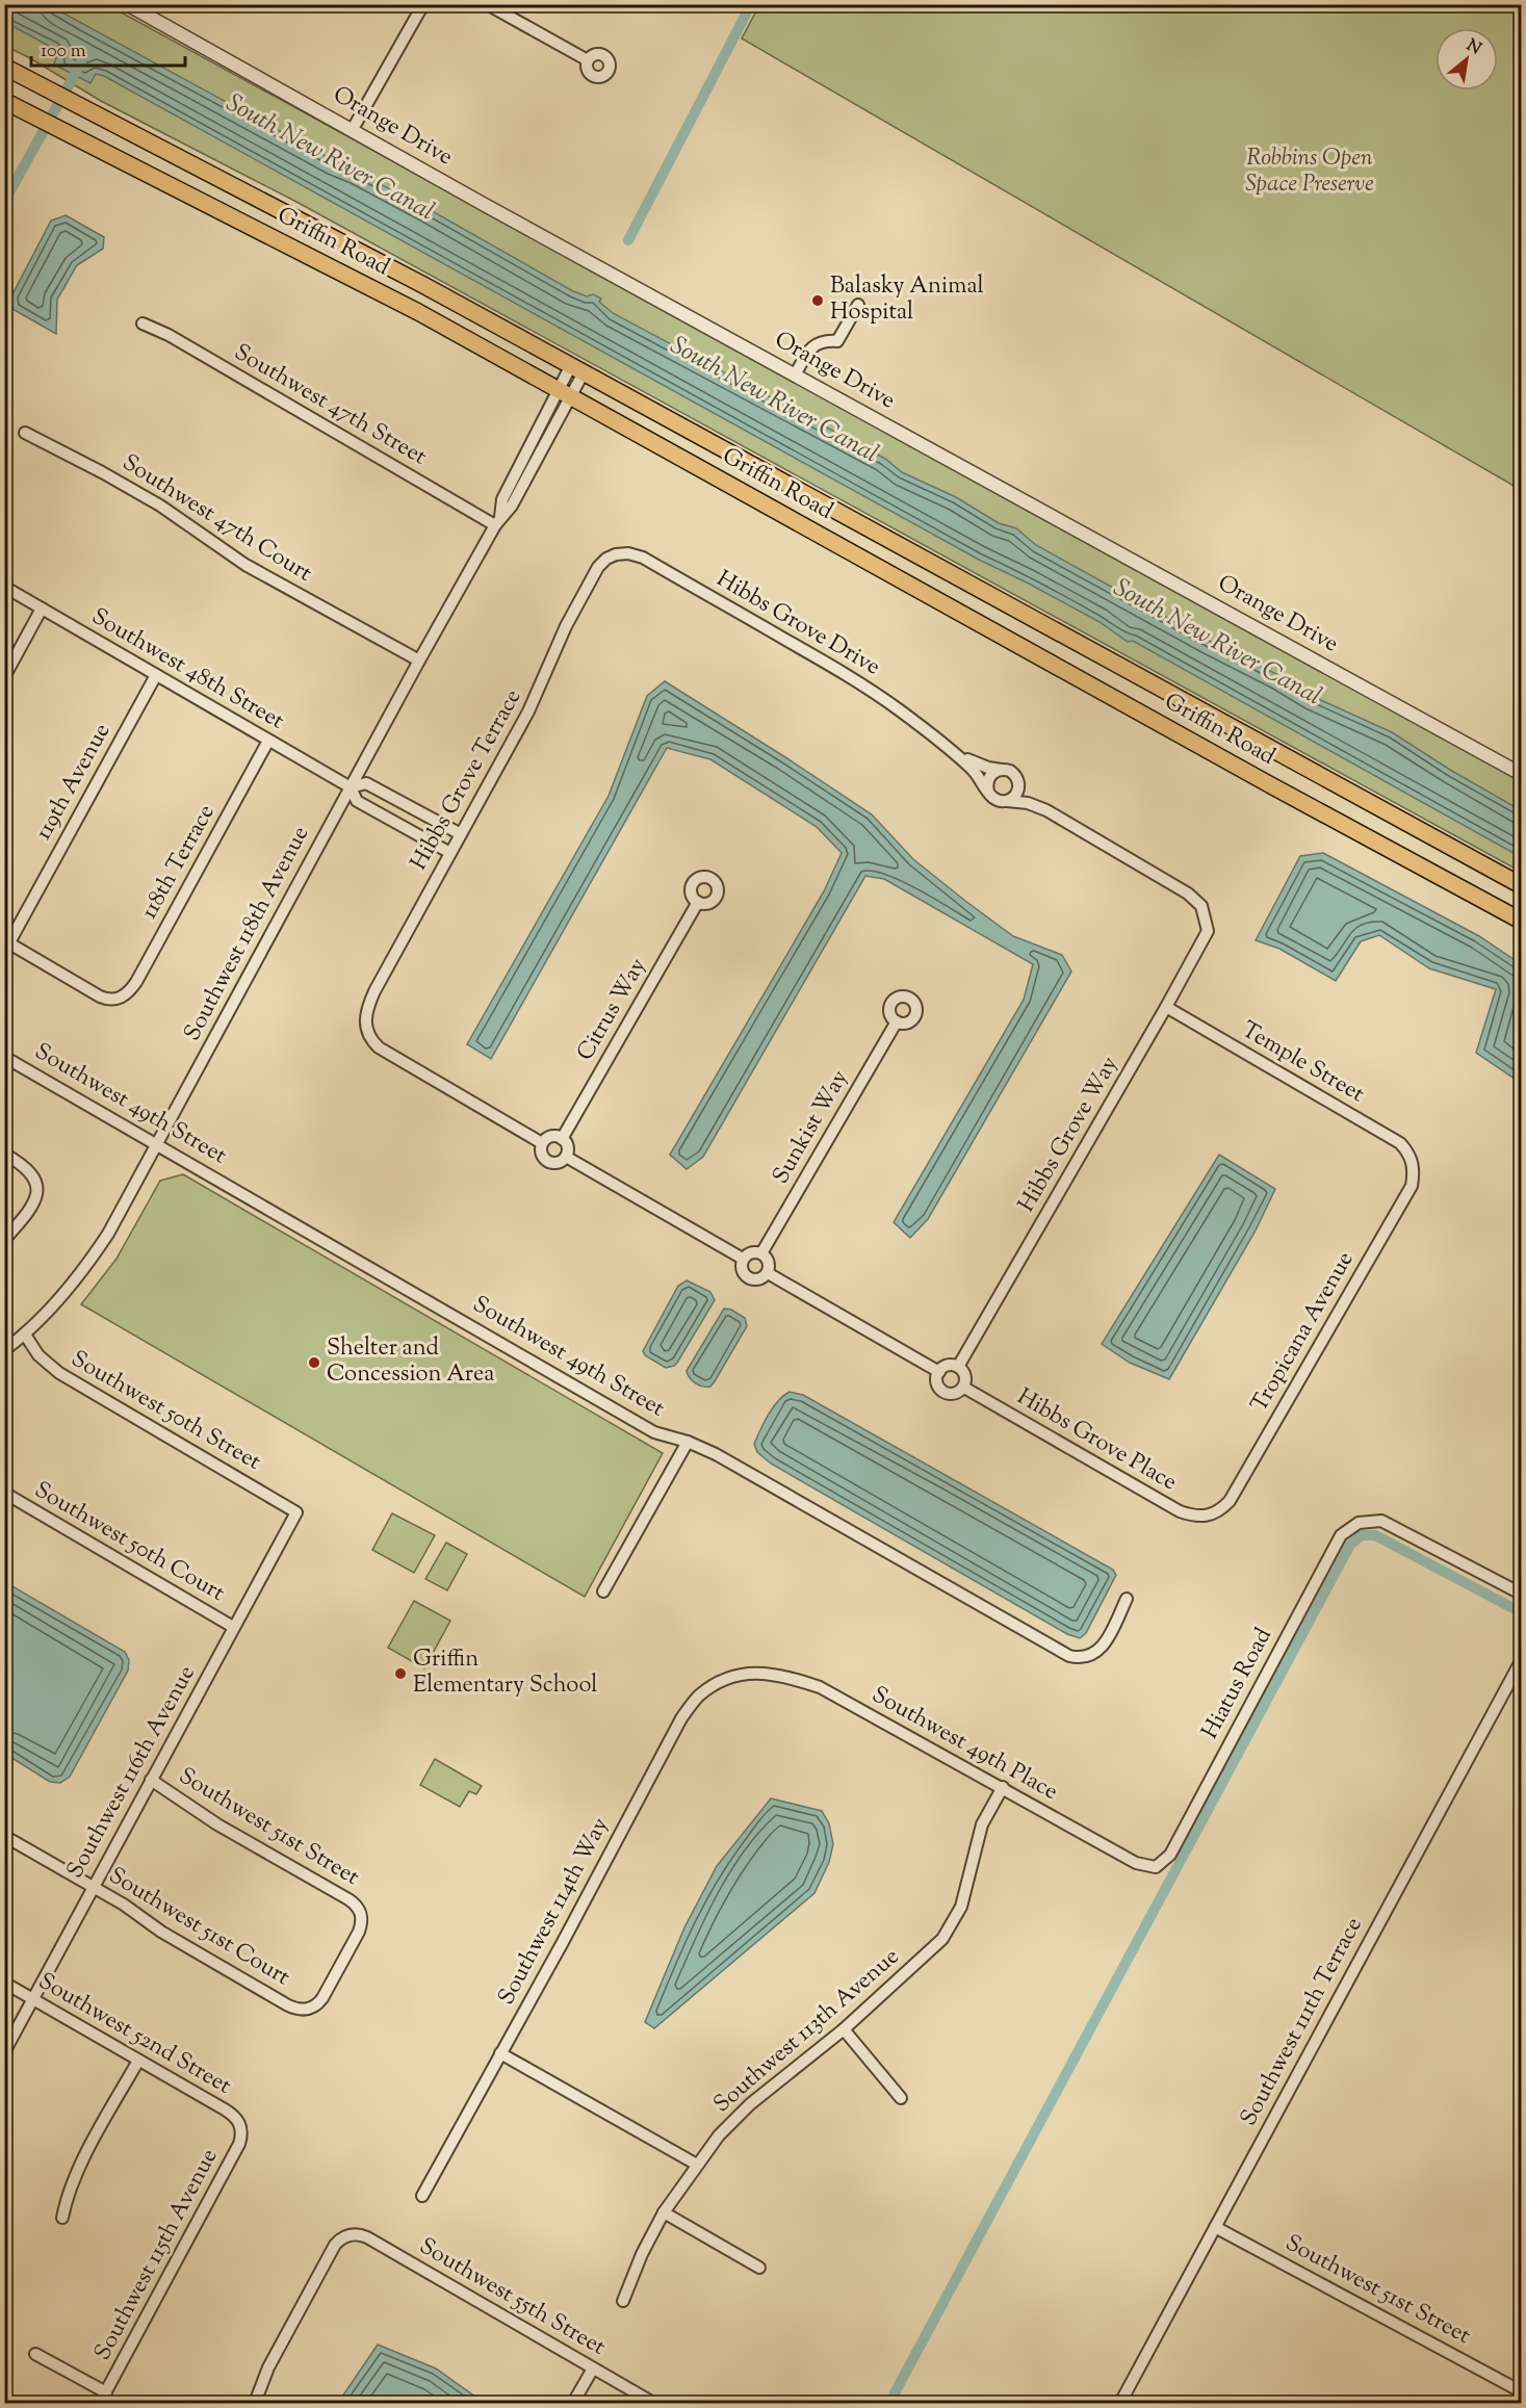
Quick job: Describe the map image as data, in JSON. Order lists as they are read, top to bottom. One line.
{"streets":{"main road":["Griffin Road"],"street":["Orange Drive","Southwest 47th Street","Southwest 47th Court","Hibbs Grove Drive","Southwest 48th Street","Hibbs Grove Terrace","119th Avenue","118th Terrace","Southwest 118th Avenue","Citrus Way","Temple Street","Southwest 49th Street","Sunkist Way","Hibbs Grove Way","Tropicana Avenue","Southwest 50th Street","Hibbs Grove Place","Southwest 50th Court","Hiatus Road","Southwest 49th Place","Southwest 116th Avenue","Southwest 51st Street","Southwest 114th Way","Southwest 51st Court","Southwest 111th Terrace","Southwest 113th Avenue","Southwest 52nd Street","Southwest 115th Avenue","Southwest 55th Street"]},"crossings":[["Griffin Road","Southwest 118th Avenue"],["Southwest 47th Street","Southwest 118th Avenue"],["Southwest 47th Court","Southwest 118th Avenue"],["Hibbs Grove Drive","Hibbs Grove Terrace"],["Southwest 48th Street","Hibbs Grove Terrace"],["Southwest 48th Street","119th Avenue"],["Southwest 48th Street","118th Terrace"],["Southwest 48th Street","Southwest 118th Avenue"],["Hibbs Grove Terrace","Citrus Way"],["119th Avenue","118th Terrace"],["Southwest 118th Avenue","Southwest 49th Street"],["Southwest 118th Avenue","Southwest 50th Street"],["Temple Street","Hibbs Grove Way"],["Temple Street","Tropicana Avenue"],["Hibbs Grove Way","Hibbs Grove Place"],["Tropicana Avenue","Hibbs Grove Place"],["Southwest 50th Street","Southwest 116th Avenue"],["Southwest 50th Court","Southwest 116th Avenue"],["Hiatus Road","Southwest 49th Place"],["Southwest 49th Place","Southwest 114th Way"],["Southwest 49th Place","Southwest 113th Avenue"],["Southwest 116th Avenue","Southwest 51st Street"],["Southwest 116th Avenue","Southwest 51st Court"],["Southwest 116th Avenue","Southwest 52nd Street"],["Southwest 51st Street","Southwest 51st Court"],["Southwest 51st Street","Southwest 111th Terrace"],["Southwest 52nd Street","Southwest 115th Avenue"]],"water":["South New River Canal"],"parks":["Robbins Open Space Preserve"],"places":["Balasky Animal Hospital","Shelter and Concession Area","Griffin Elementary School"],"scale_bar":"100 m","north":"top right"}
